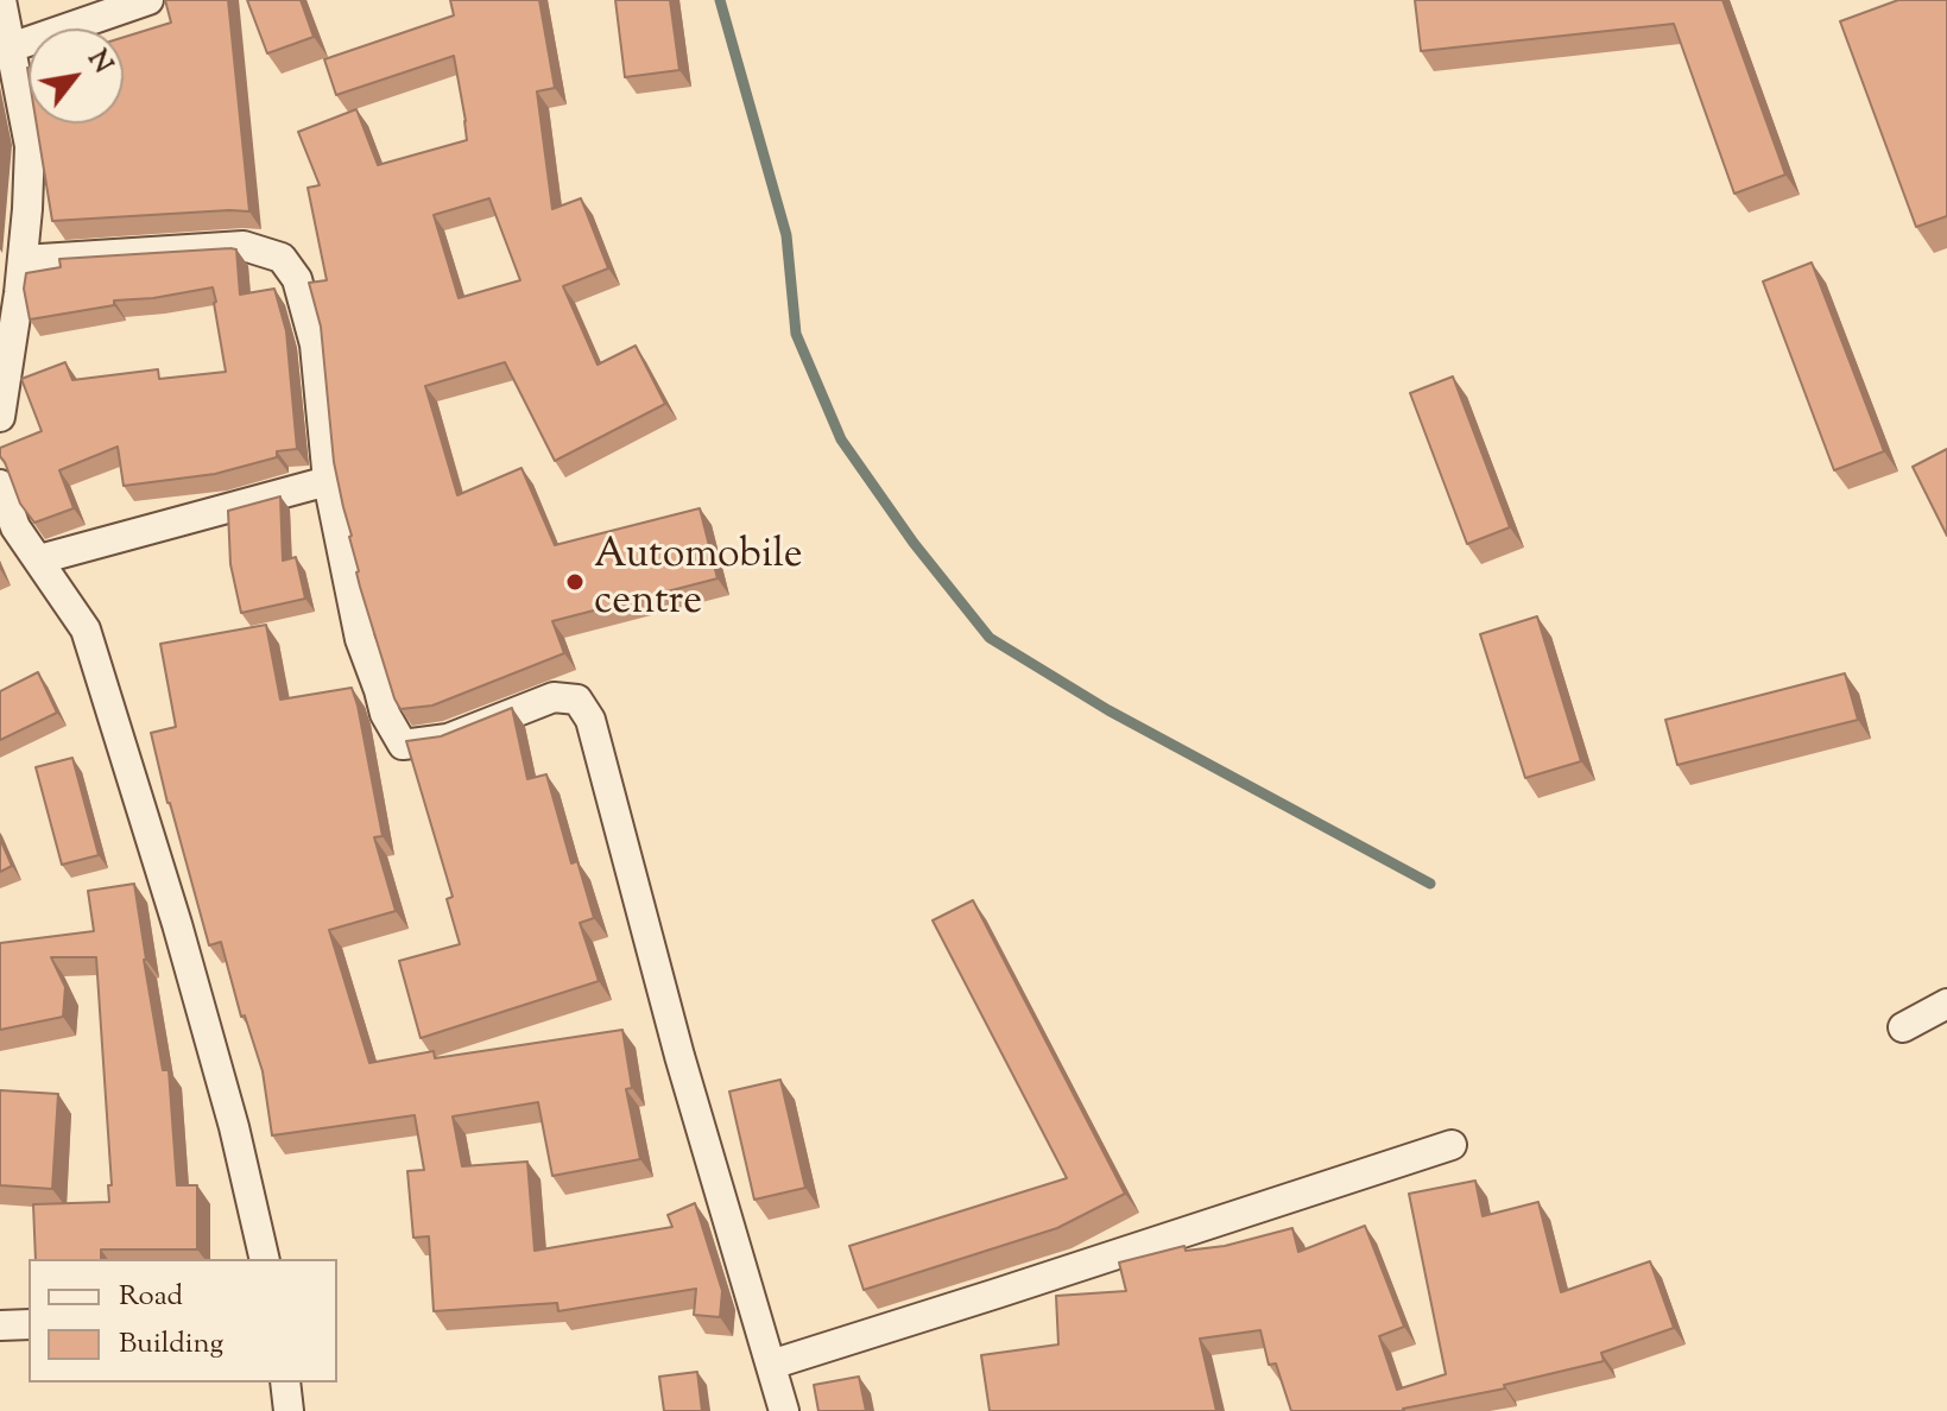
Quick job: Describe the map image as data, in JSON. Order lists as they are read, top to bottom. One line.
{"places":["Automobile centre"],"legend":["Road","Building"],"north":"top right"}
